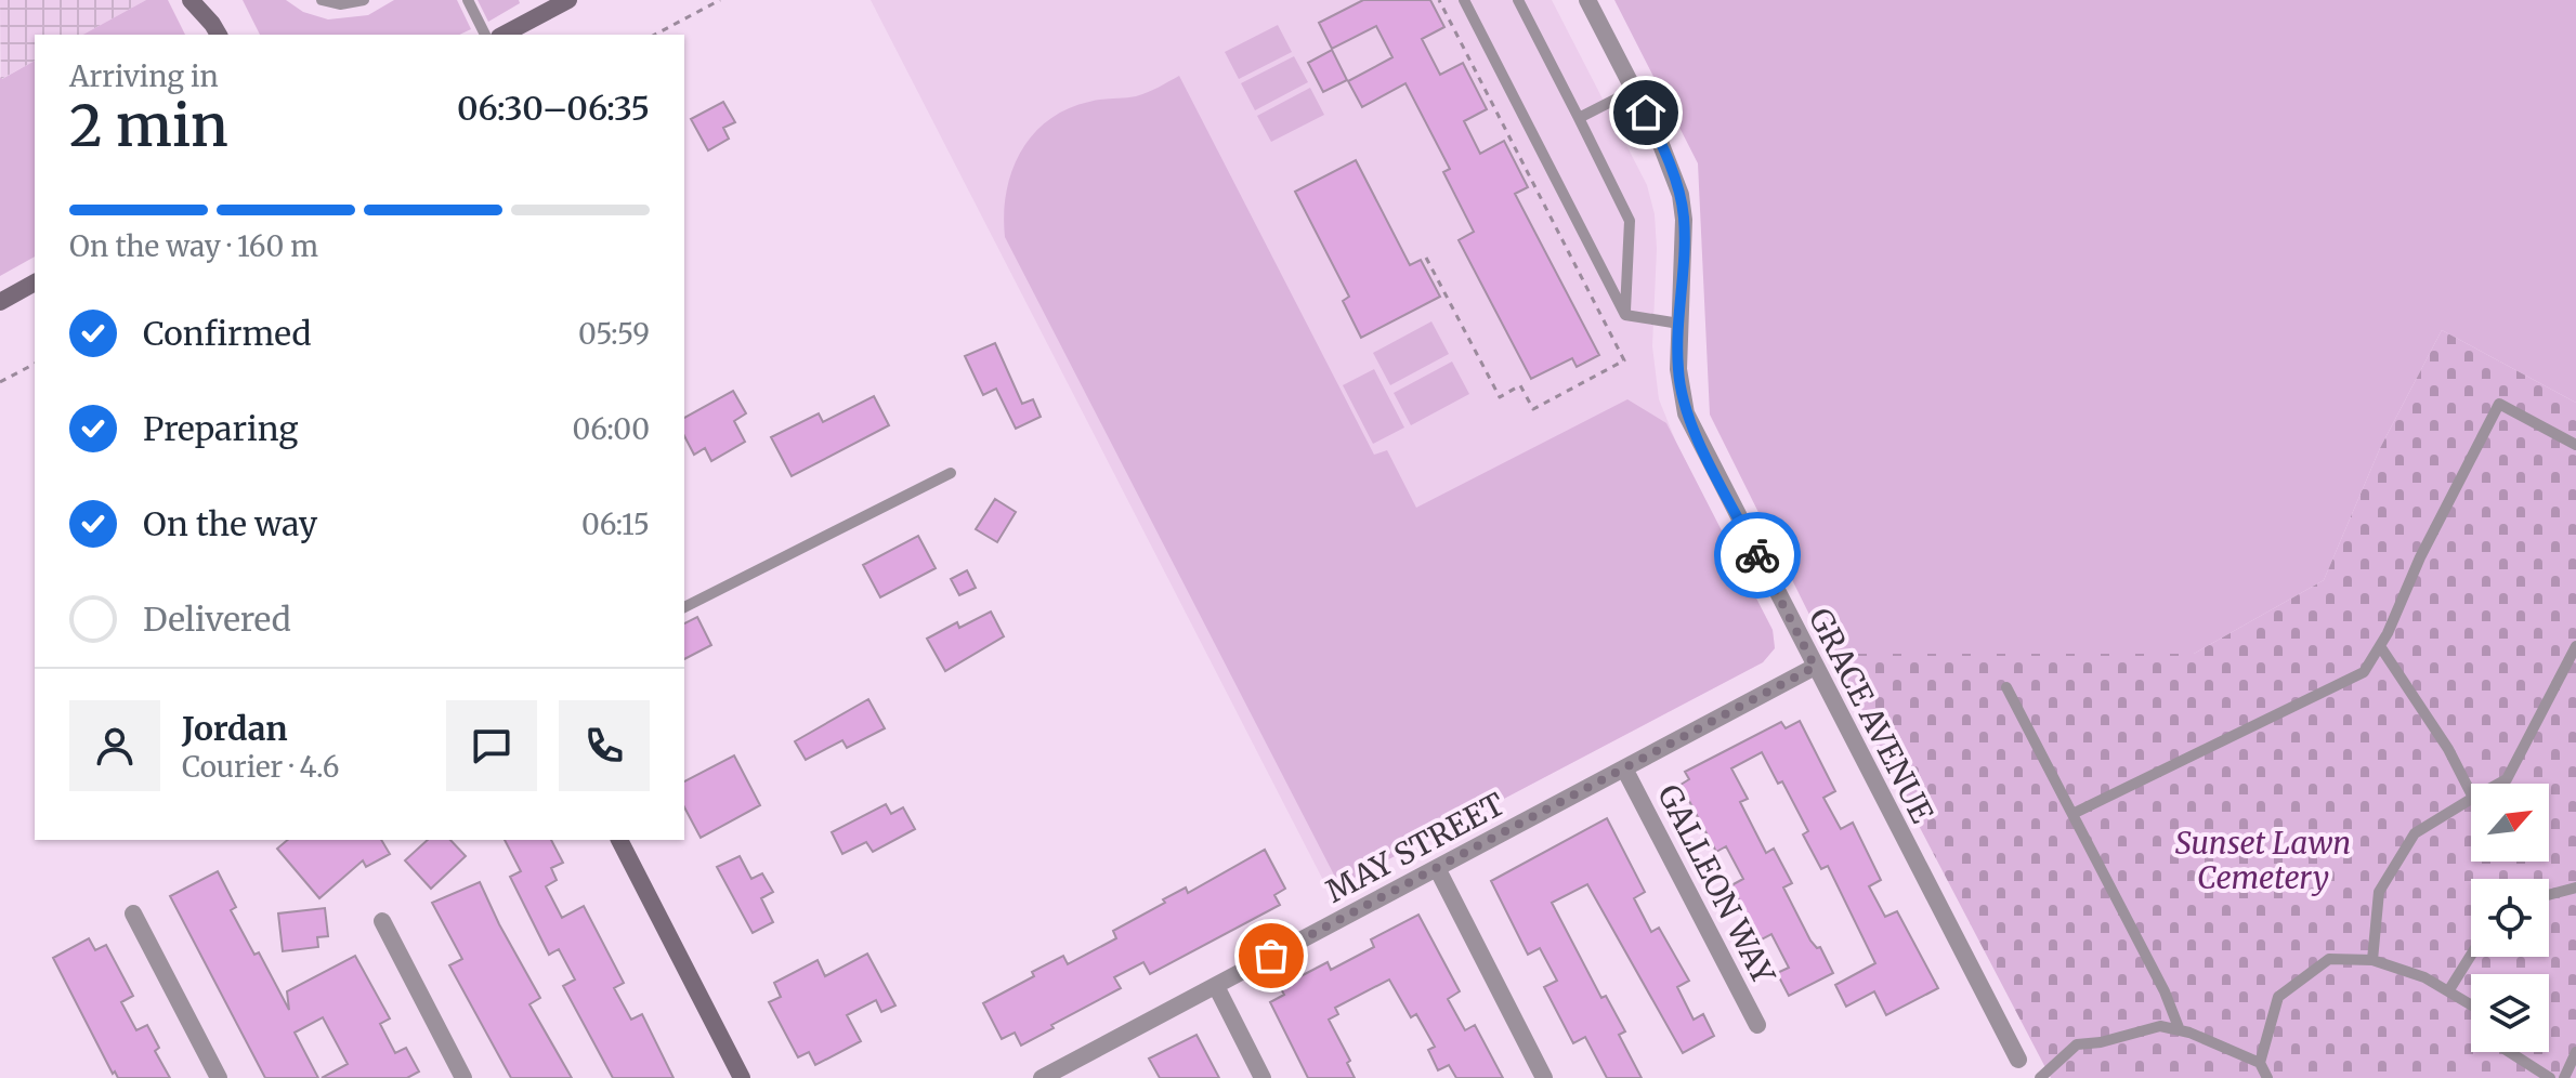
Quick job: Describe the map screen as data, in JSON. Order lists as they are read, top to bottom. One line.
{"streets":{"street":["GRACE AVENUE","MAY STREET","GALLEON WAY"]},"crossings":[["GRACE AVENUE","MAY STREET"],["MAY STREET","GALLEON WAY"]],"parks":["Sunset Lawn Cemetery"],"north":"top right","page":{"heading":["2 min","Arriving in","06:30–06:35"],"panel":["Jordan","Courier · 4.6"],"bar":"On the way · 160 m","list":[["Confirmed","05:59"],["Preparing","06:00"],["On the way","06:15"],"Delivered"]}}
